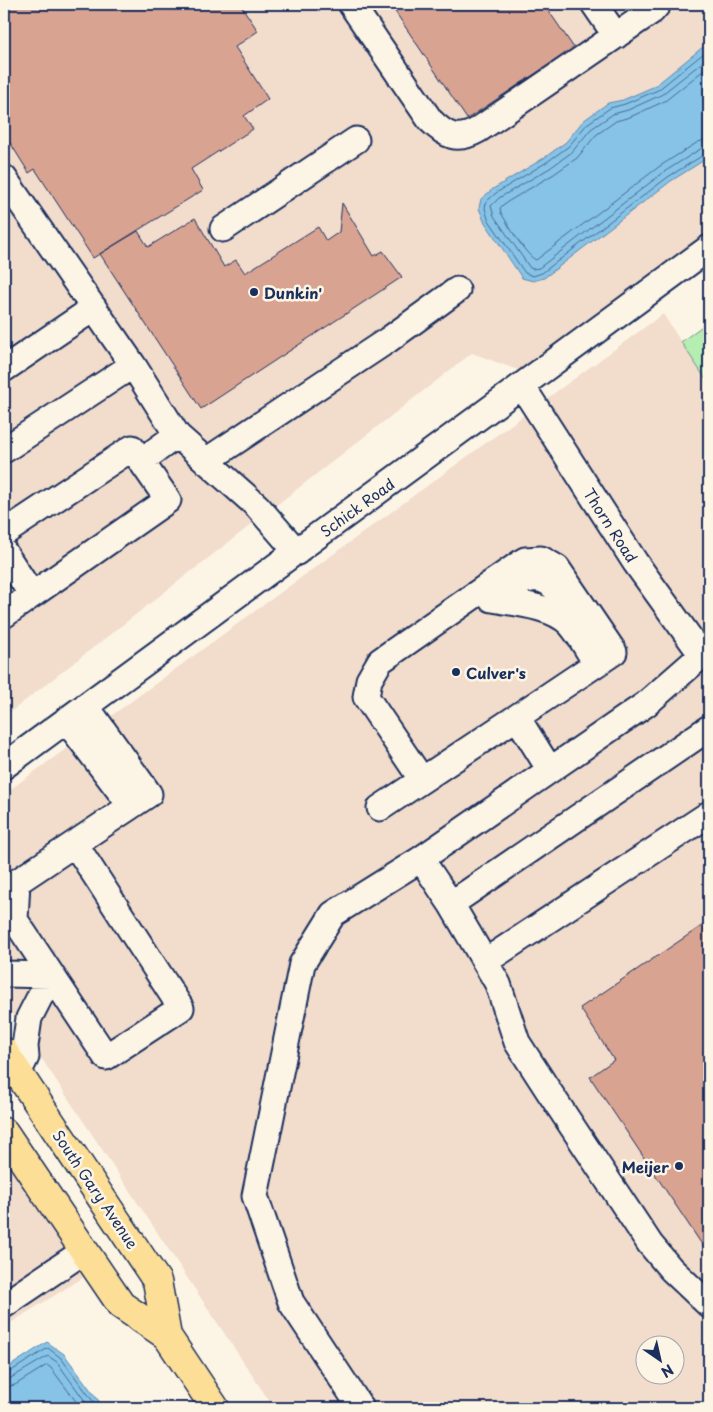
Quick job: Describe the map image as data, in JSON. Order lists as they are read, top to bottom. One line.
{"streets":{"main road":["South Gary Avenue"],"street":["Schick Road","Thorn Road"]},"crossings":[["Schick Road","Thorn Road"]],"places":["Dunkin'","Culver's","Meijer"],"north":"bottom right"}
